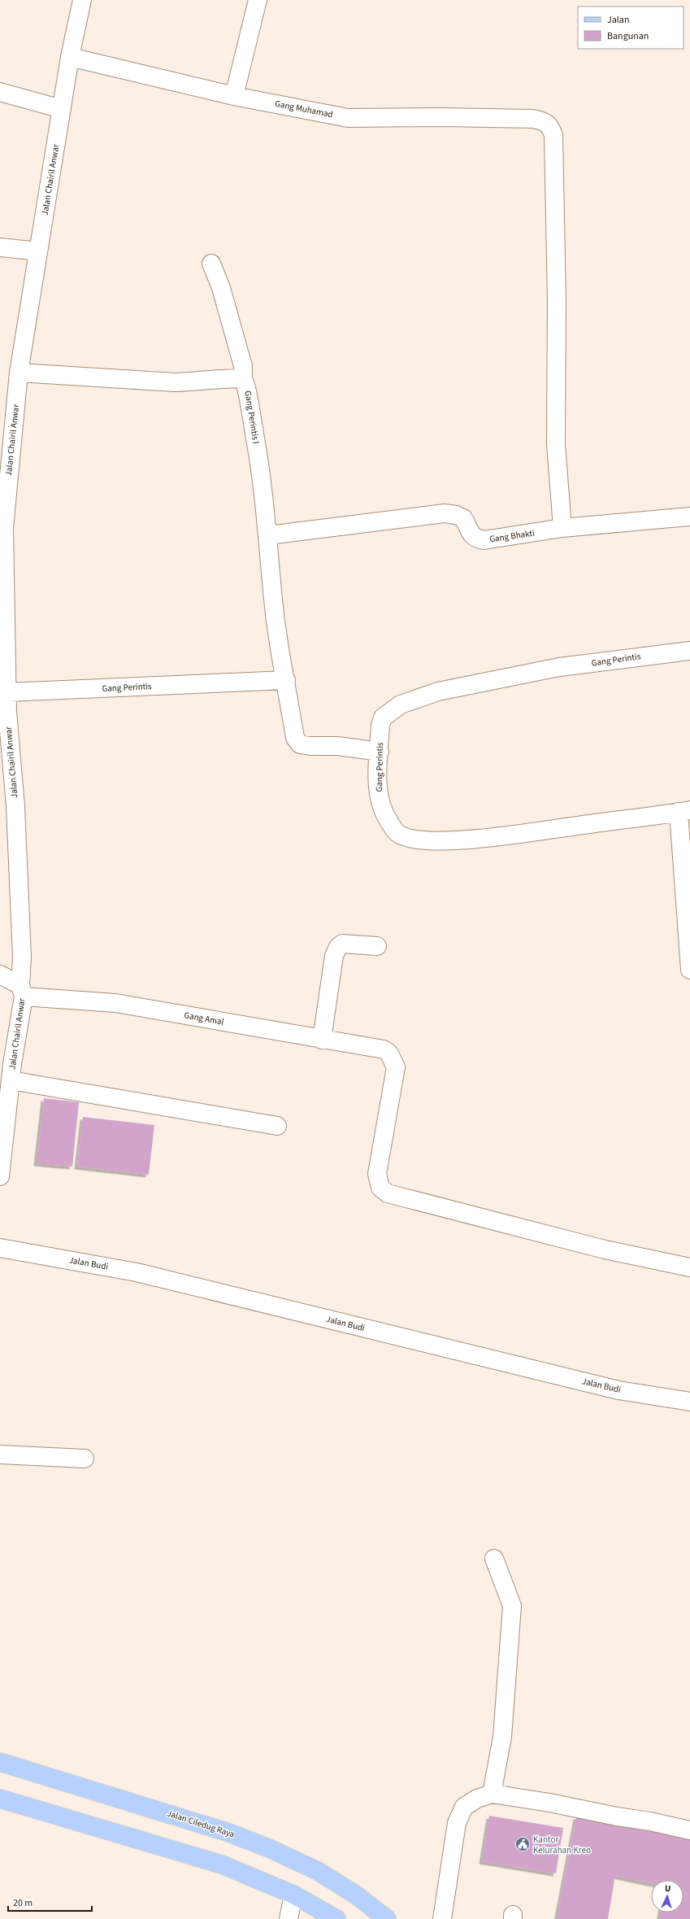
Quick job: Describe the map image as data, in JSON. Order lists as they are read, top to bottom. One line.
{"streets":{"main road":["Jalan Ciledug Raya"],"street":["Gang Muhamad","Jalan Chairil Anwar","Gang Perintis I","Gang Bhakti","Gang Perintis","Gang Amal","Jalan Budi"]},"crossings":[["Gang Muhamad","Jalan Chairil Anwar"],["Gang Muhamad","Gang Bhakti"],["Jalan Chairil Anwar","Gang Perintis I"],["Jalan Chairil Anwar","Gang Perintis"],["Jalan Chairil Anwar","Gang Amal"],["Gang Perintis I","Gang Bhakti"],["Gang Perintis I","Gang Perintis"]],"places":{"public building":["Kantor Kelurahan Kreo"]},"legend":["Jalan","Bangunan"],"scale_bar":"20 m","north":"top"}
